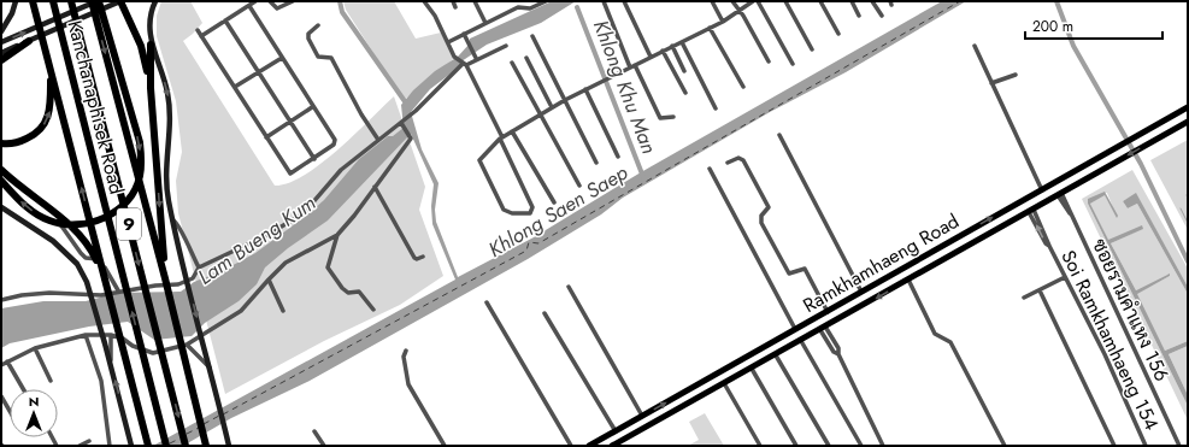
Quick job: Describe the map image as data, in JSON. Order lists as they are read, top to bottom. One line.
{"streets":{"highway":["Kanchanaphisek Road","9"],"main road":["Ramkhamhaeng Road"],"street":["ซอยรามคำแหง 156","Soi Ramkhamhaeng 154"]},"crossings":[["Ramkhamhaeng Road","ซอยรามคำแหง 156"],["Ramkhamhaeng Road","Soi Ramkhamhaeng 154"]],"water":["Khlong Khu Man","Khlong Saen Saep","Lam Bueng Kum"],"scale_bar":"200 m","north":"top"}
